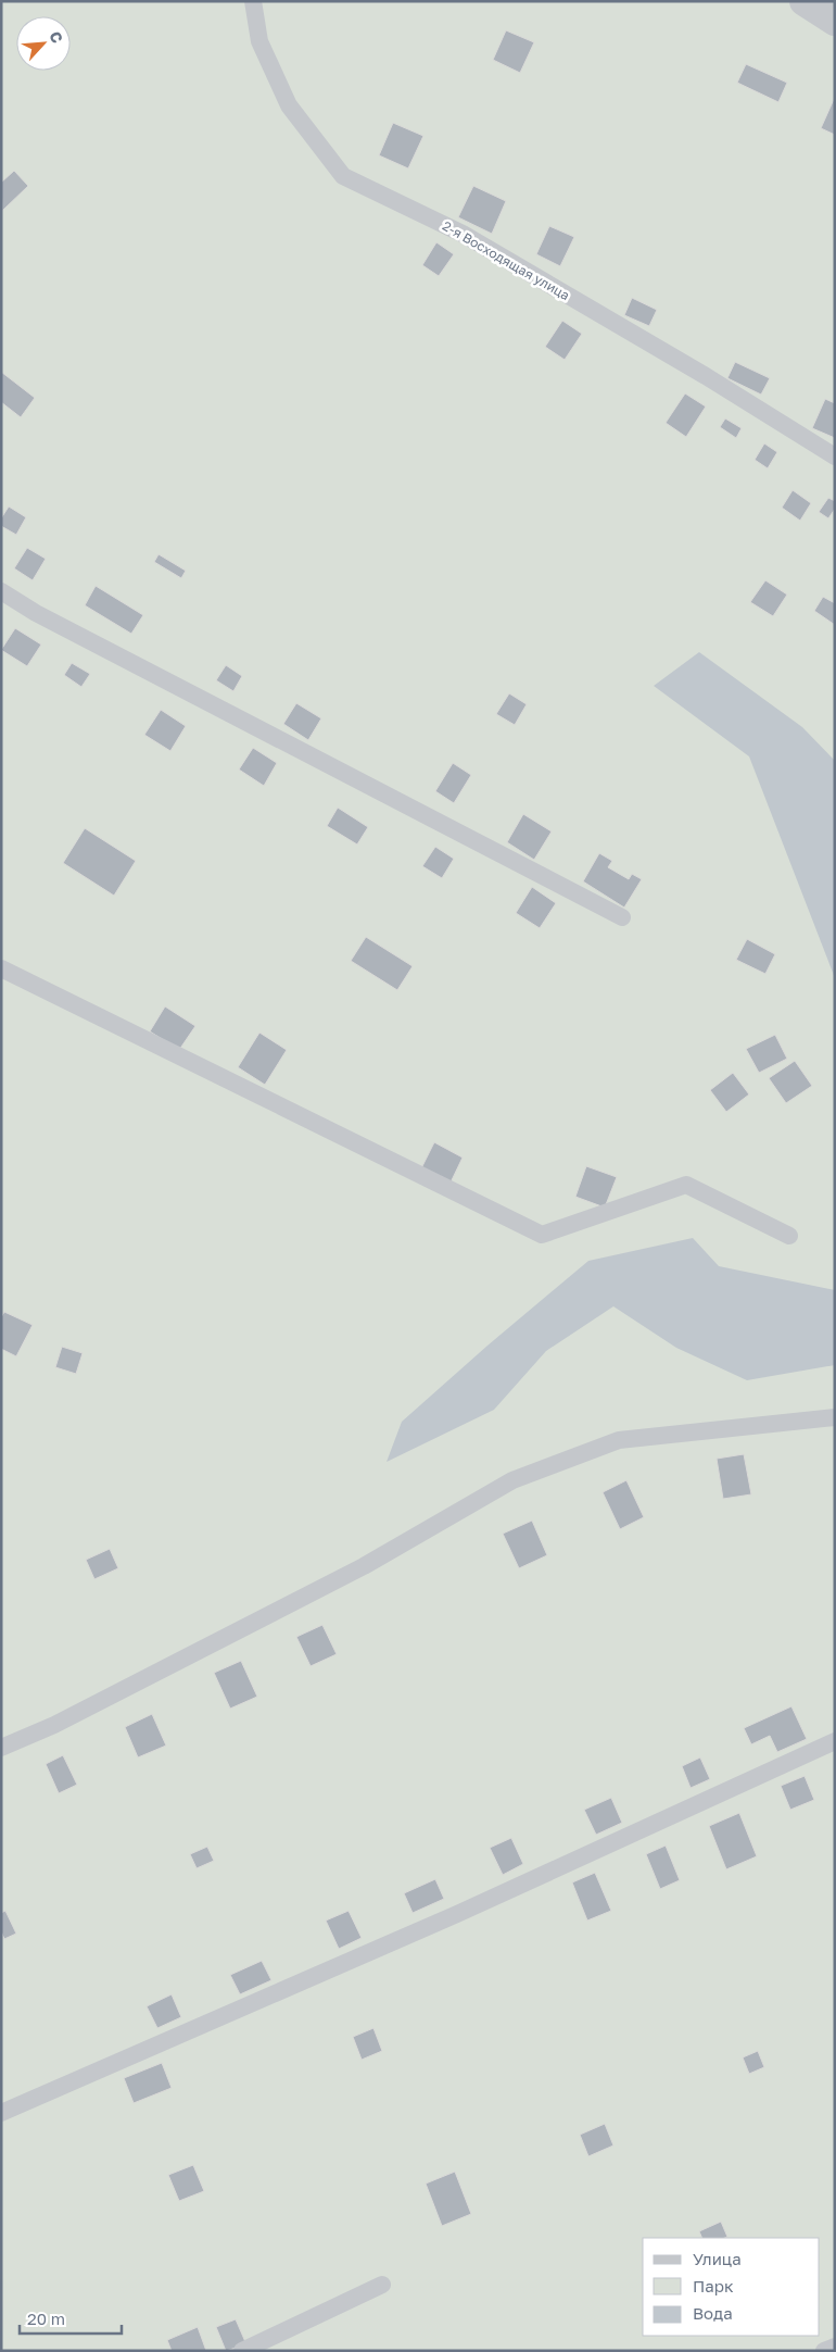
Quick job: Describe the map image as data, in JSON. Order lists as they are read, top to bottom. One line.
{"streets":{"lane":["2-я Восходящая улица"]},"legend":["Улица","Парк","Вода"],"scale_bar":"20 m","north":"top right"}
